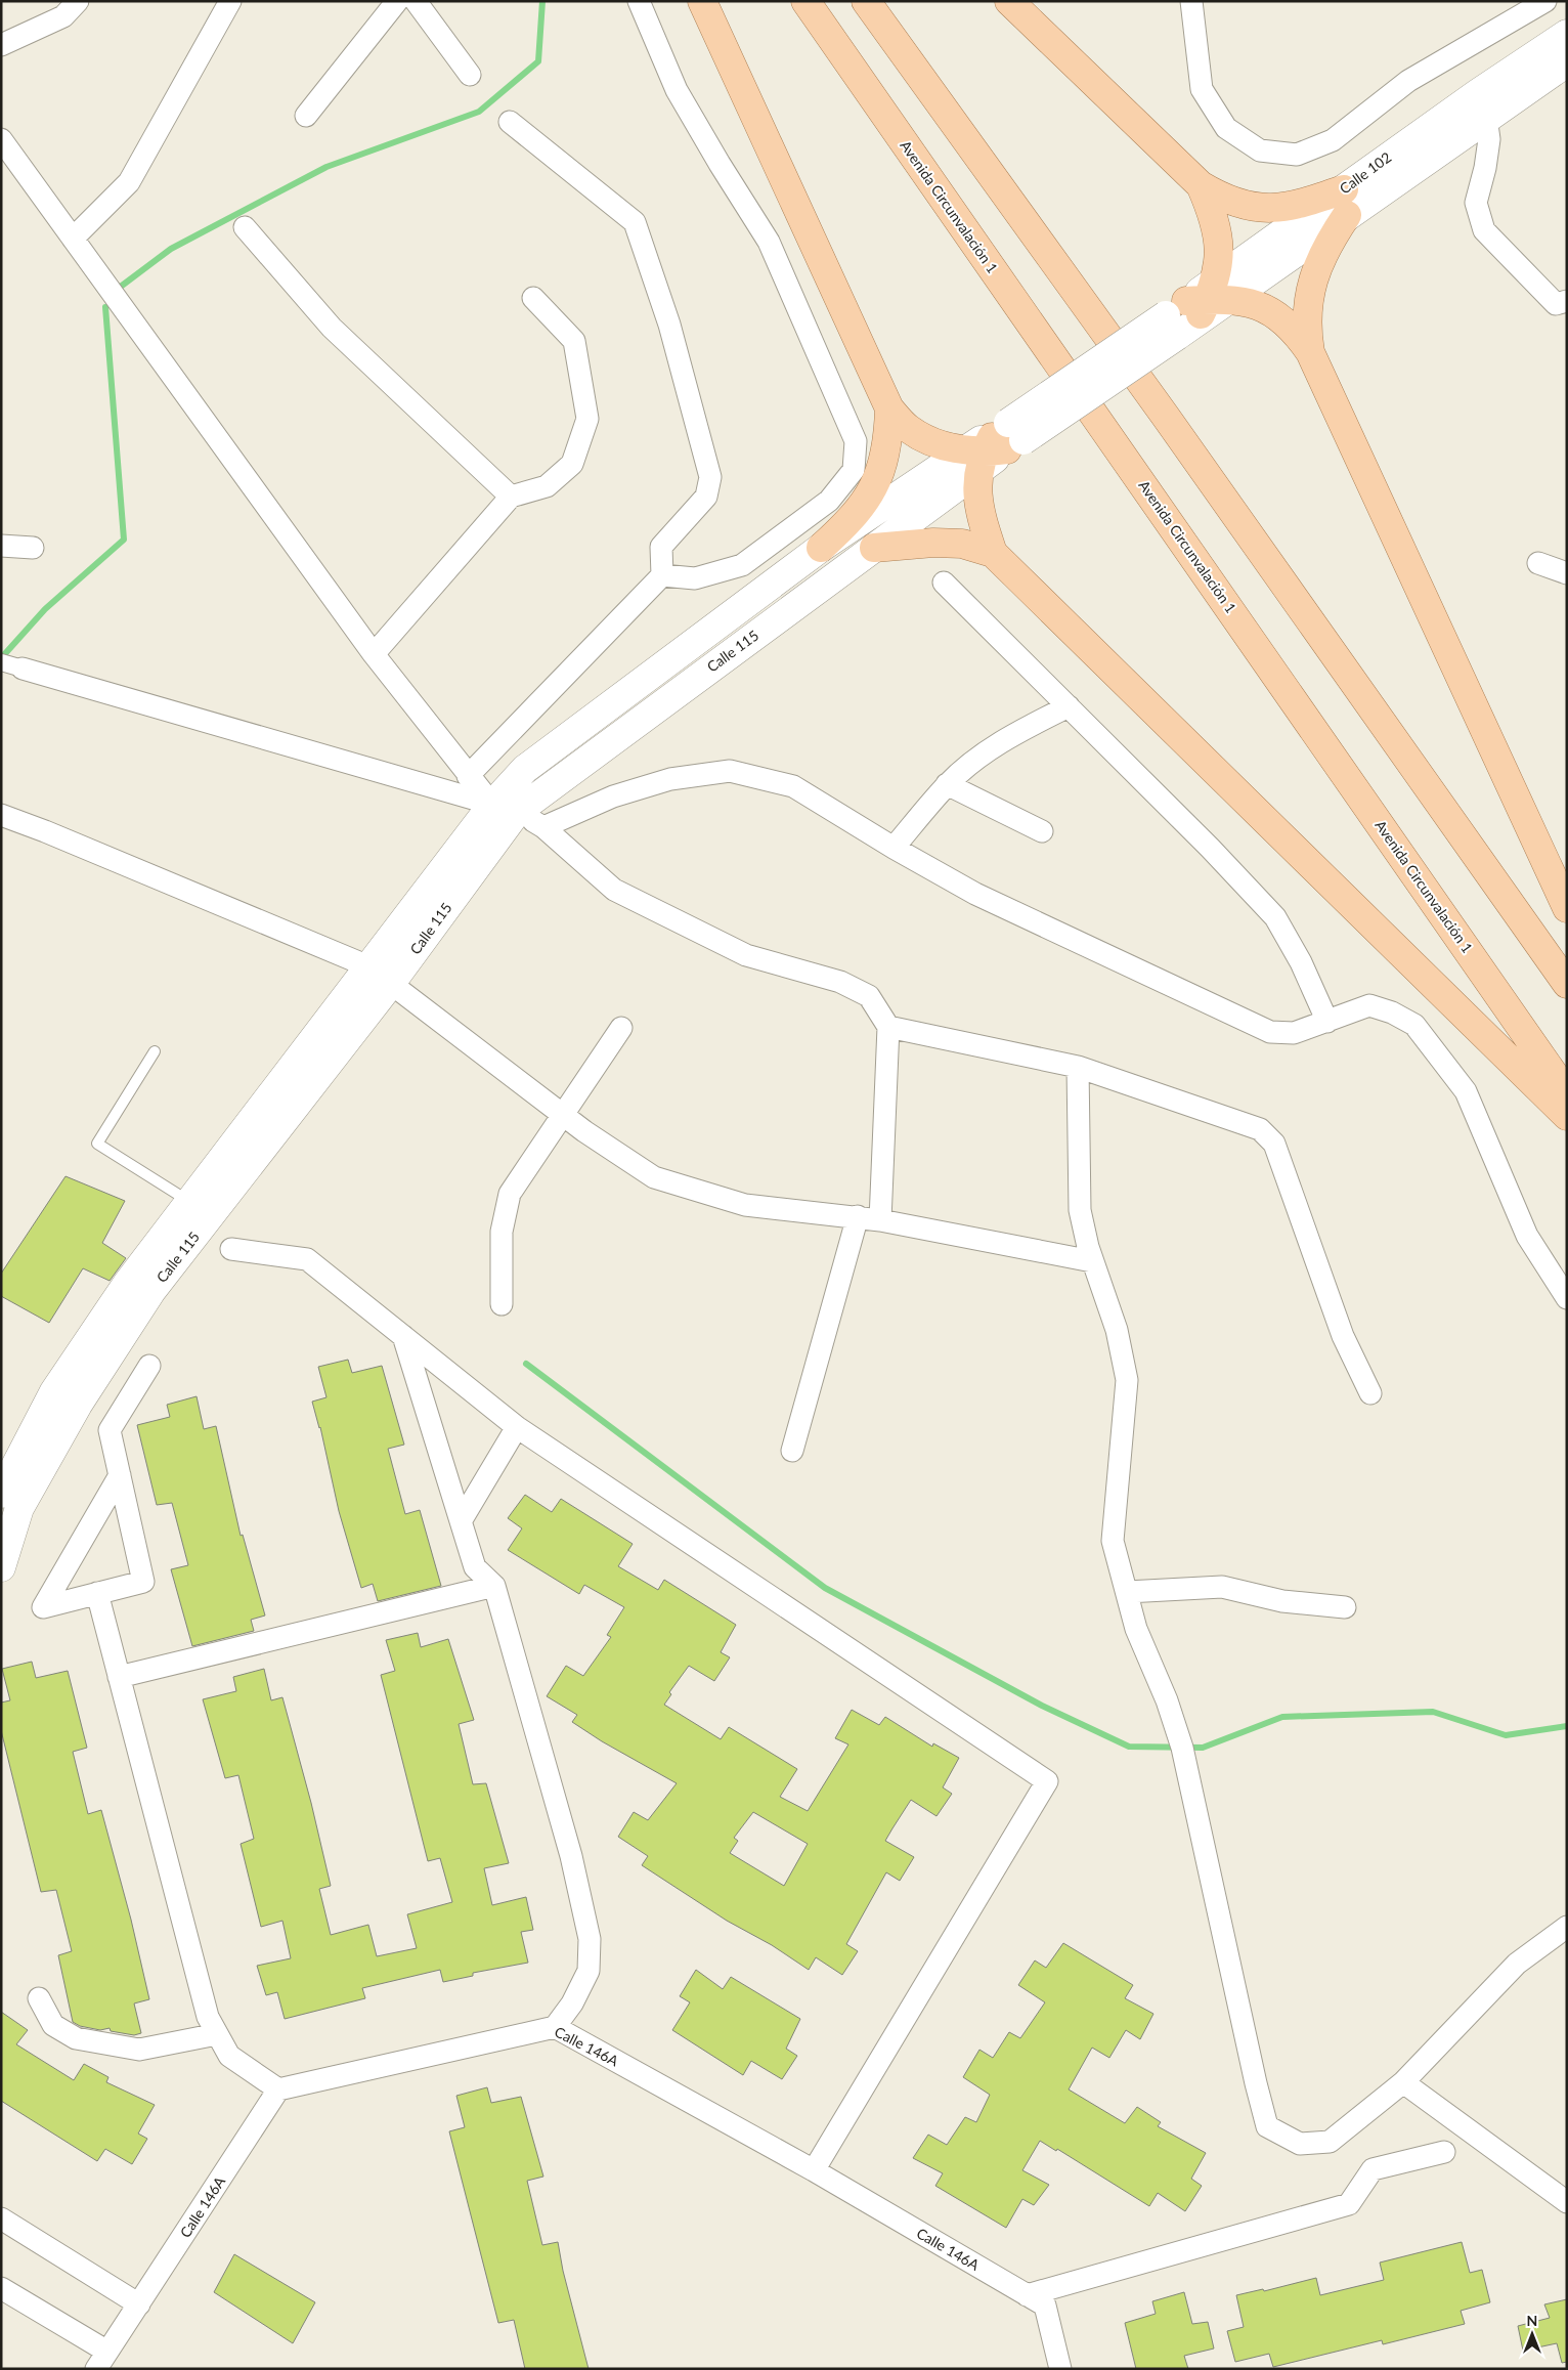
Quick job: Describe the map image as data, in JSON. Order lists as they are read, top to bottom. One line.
{"streets":{"main road":["Calle 102","Avenida Circunvalación 1","Calle 115"],"street":["Calle 146A"]},"crossings":[["Calle 102","Calle 115"]],"north":"top"}
